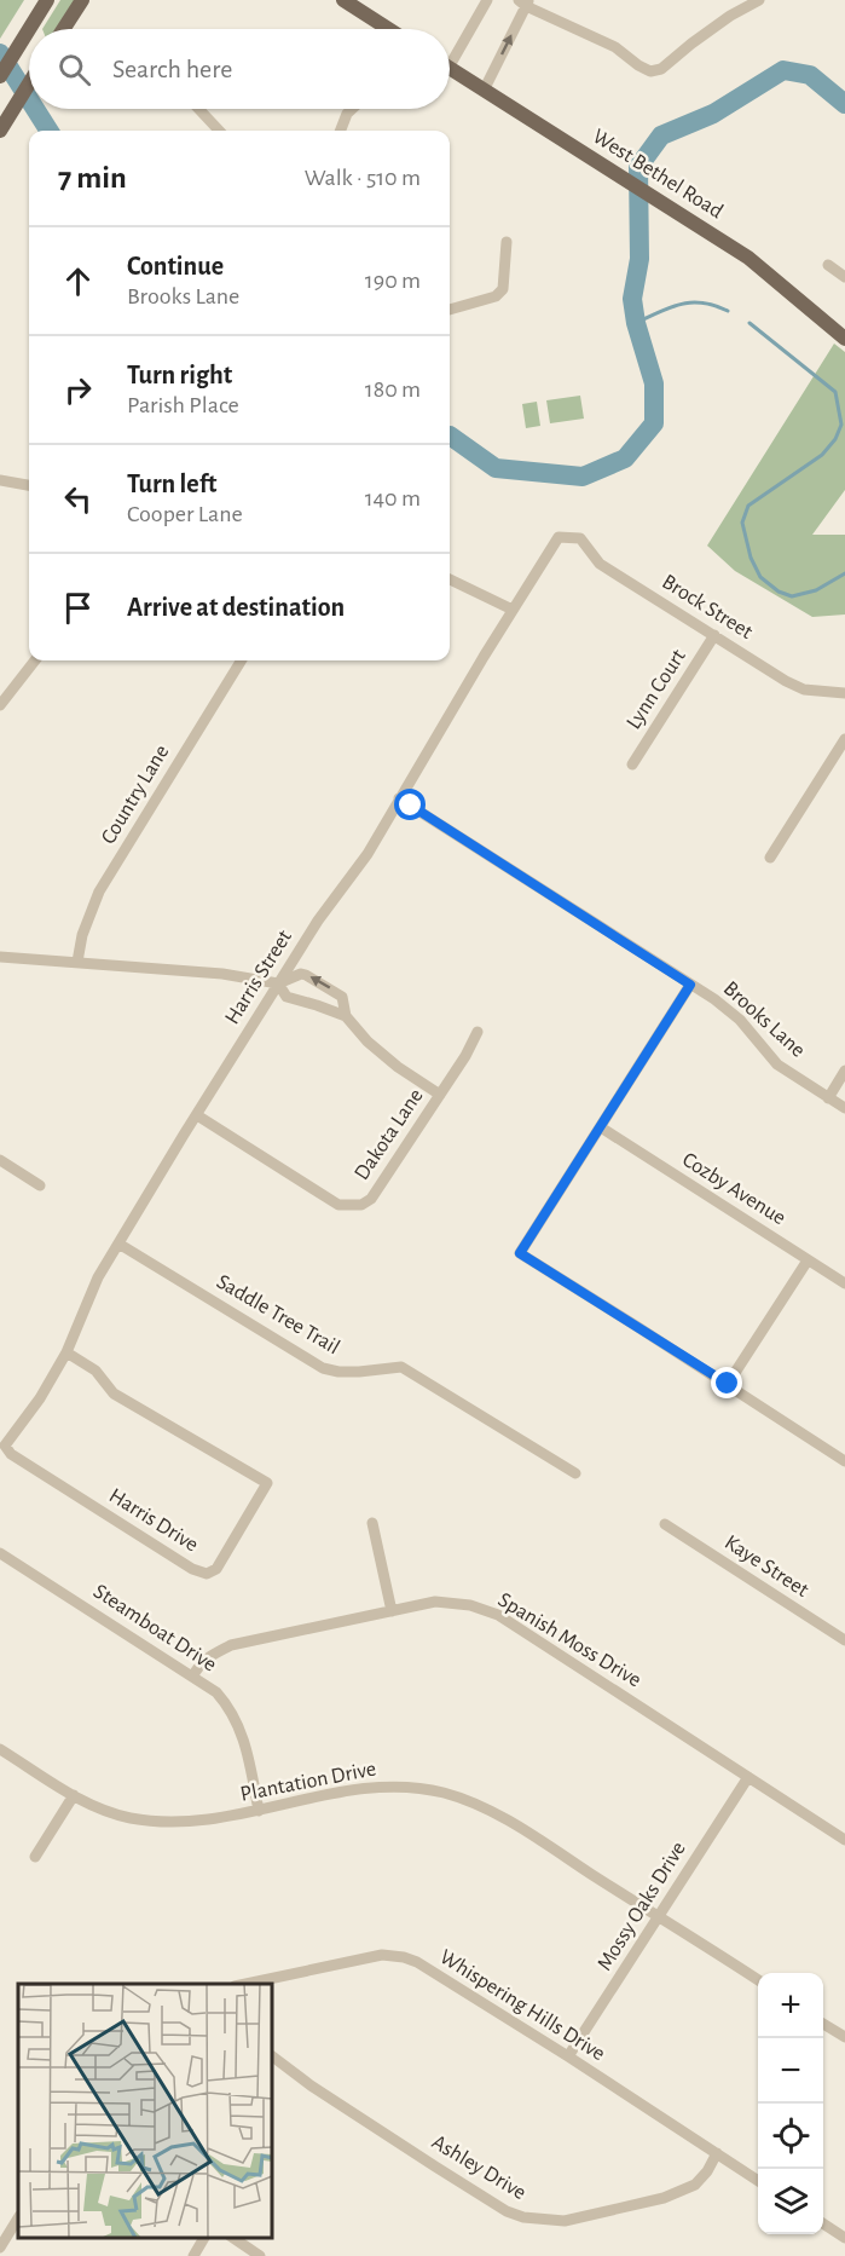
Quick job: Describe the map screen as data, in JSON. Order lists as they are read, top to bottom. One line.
{"streets":{"main road":["West Bethel Road"],"street":["Brock Street","Lynn Court","Country Lane","Harris Street","Brooks Lane","Dakota Lane","Cozby Avenue","Saddle Tree Trail","Harris Drive","Kaye Street","Steamboat Drive","Spanish Moss Drive","Plantation Drive","Mossy Oaks Drive","Whispering Hills Drive","Ashley Drive"]},"crossings":[["Brock Street","Lynn Court"],["Brock Street","Harris Street"],["Harris Street","Brooks Lane"],["Harris Street","Dakota Lane"],["Harris Street","Saddle Tree Trail"],["Harris Street","Harris Drive"],["Steamboat Drive","Spanish Moss Drive"],["Steamboat Drive","Plantation Drive"],["Spanish Moss Drive","Mossy Oaks Drive"],["Plantation Drive","Mossy Oaks Drive"],["Mossy Oaks Drive","Whispering Hills Drive"],["Whispering Hills Drive","Ashley Drive"]],"page":{"search":"Search here","heading":["7 min","Walk · 510 m"],"list":[["Continue","Brooks Lane","190 m"],["Turn right","Parish Place","180 m"],["Turn left","Cooper Lane","140 m"],"Arrive at destination"],"map_buttons":["+","−"]}}
